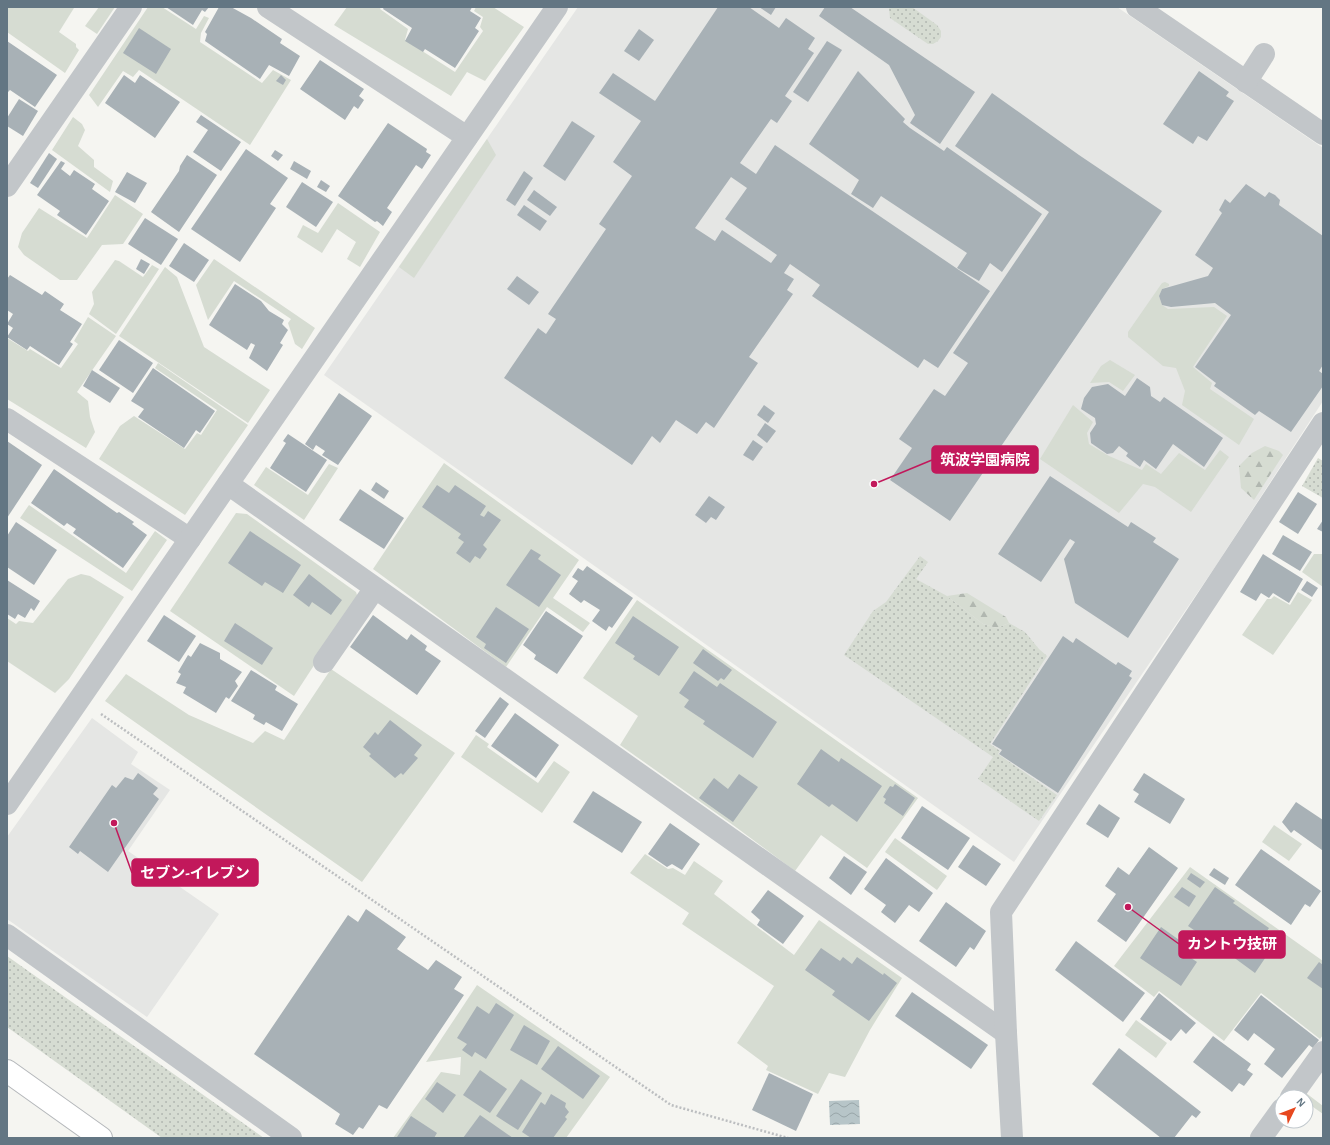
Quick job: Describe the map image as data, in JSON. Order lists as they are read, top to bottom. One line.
{"places":["筑波学園病院","セブン-イレブン","カントウ技研"],"north":"top right"}
